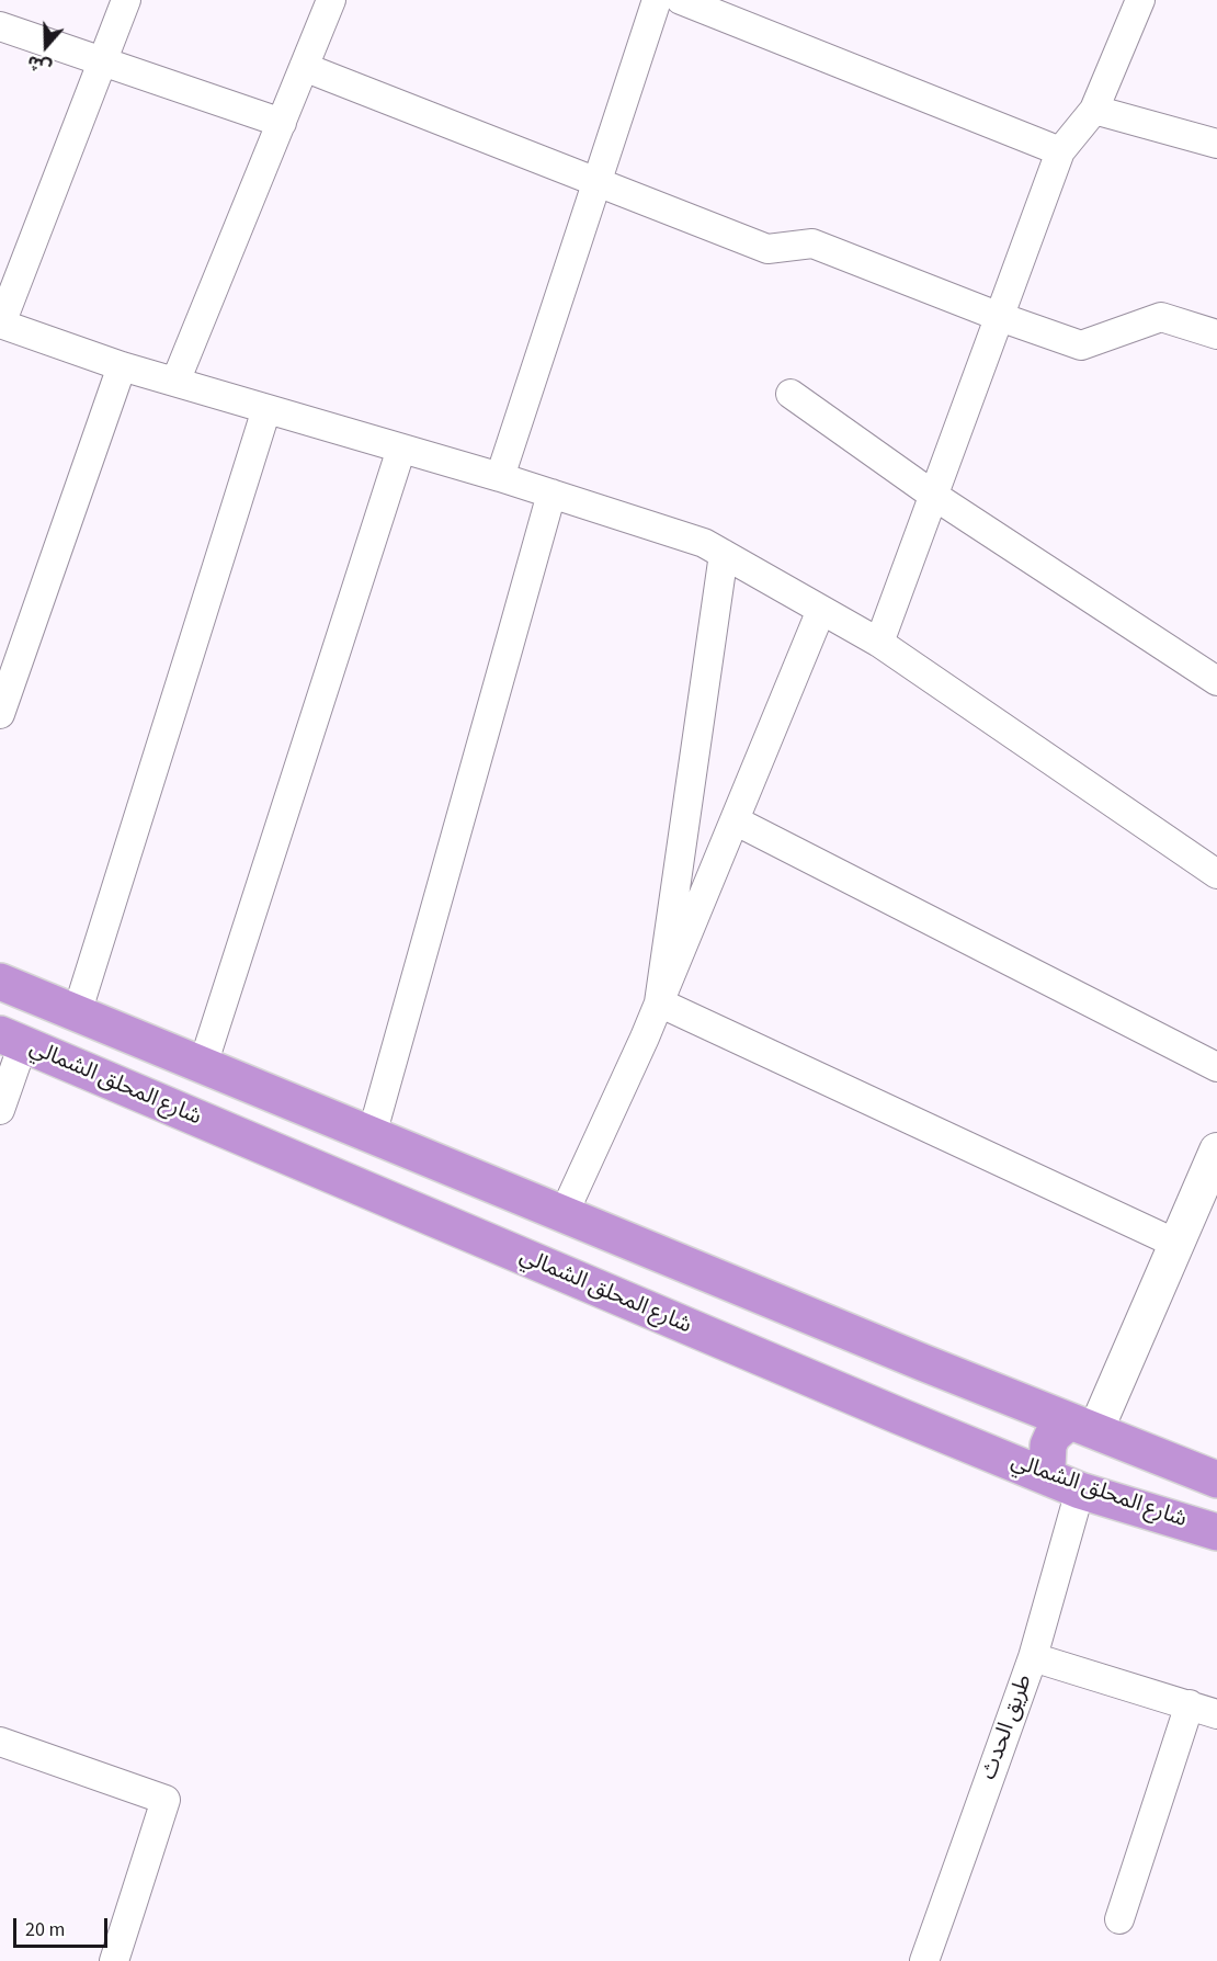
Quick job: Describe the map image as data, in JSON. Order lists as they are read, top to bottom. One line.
{"streets":{"highway":["شارع المحلق الشمالي"],"street":["طريق الحدث"]},"crossings":[["شارع المحلق الشمالي","طريق الحدث"]],"scale_bar":"20 m","north":"bottom"}
